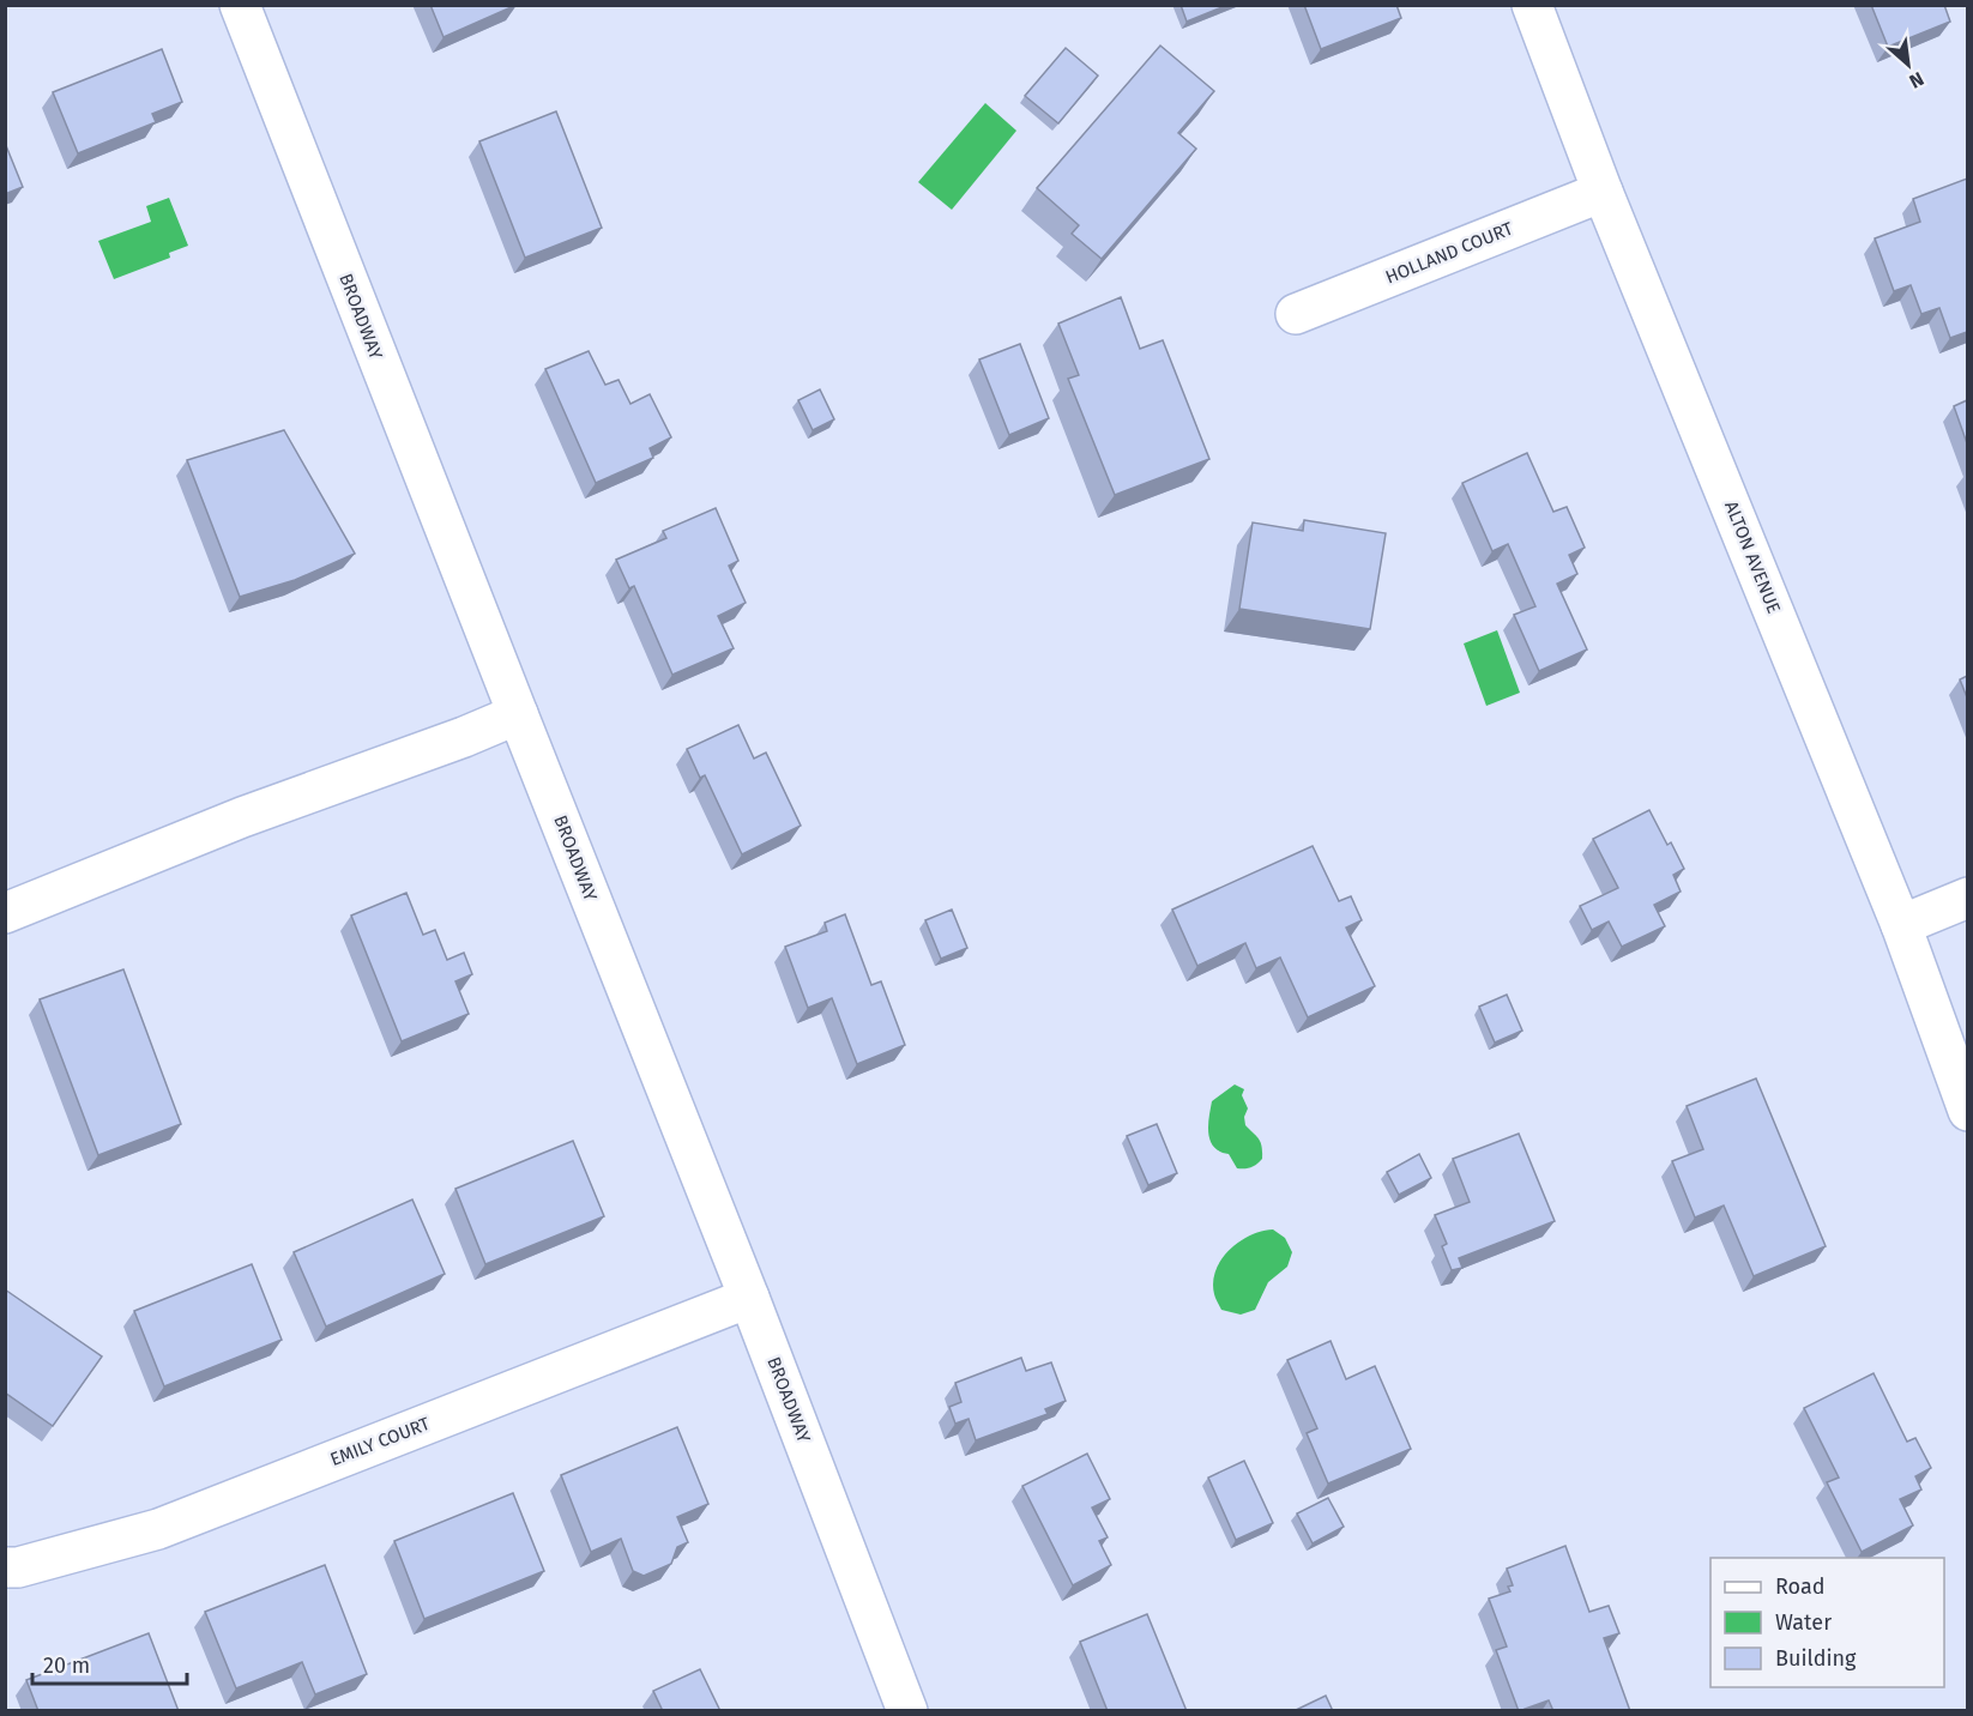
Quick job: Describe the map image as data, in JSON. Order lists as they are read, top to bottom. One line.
{"streets":{"street":["HOLLAND COURT","BROADWAY","ALTON AVENUE","EMILY COURT"]},"crossings":[["HOLLAND COURT","ALTON AVENUE"],["BROADWAY","EMILY COURT"]],"legend":["Road","Water","Building"],"scale_bar":"20 m","north":"bottom right"}
